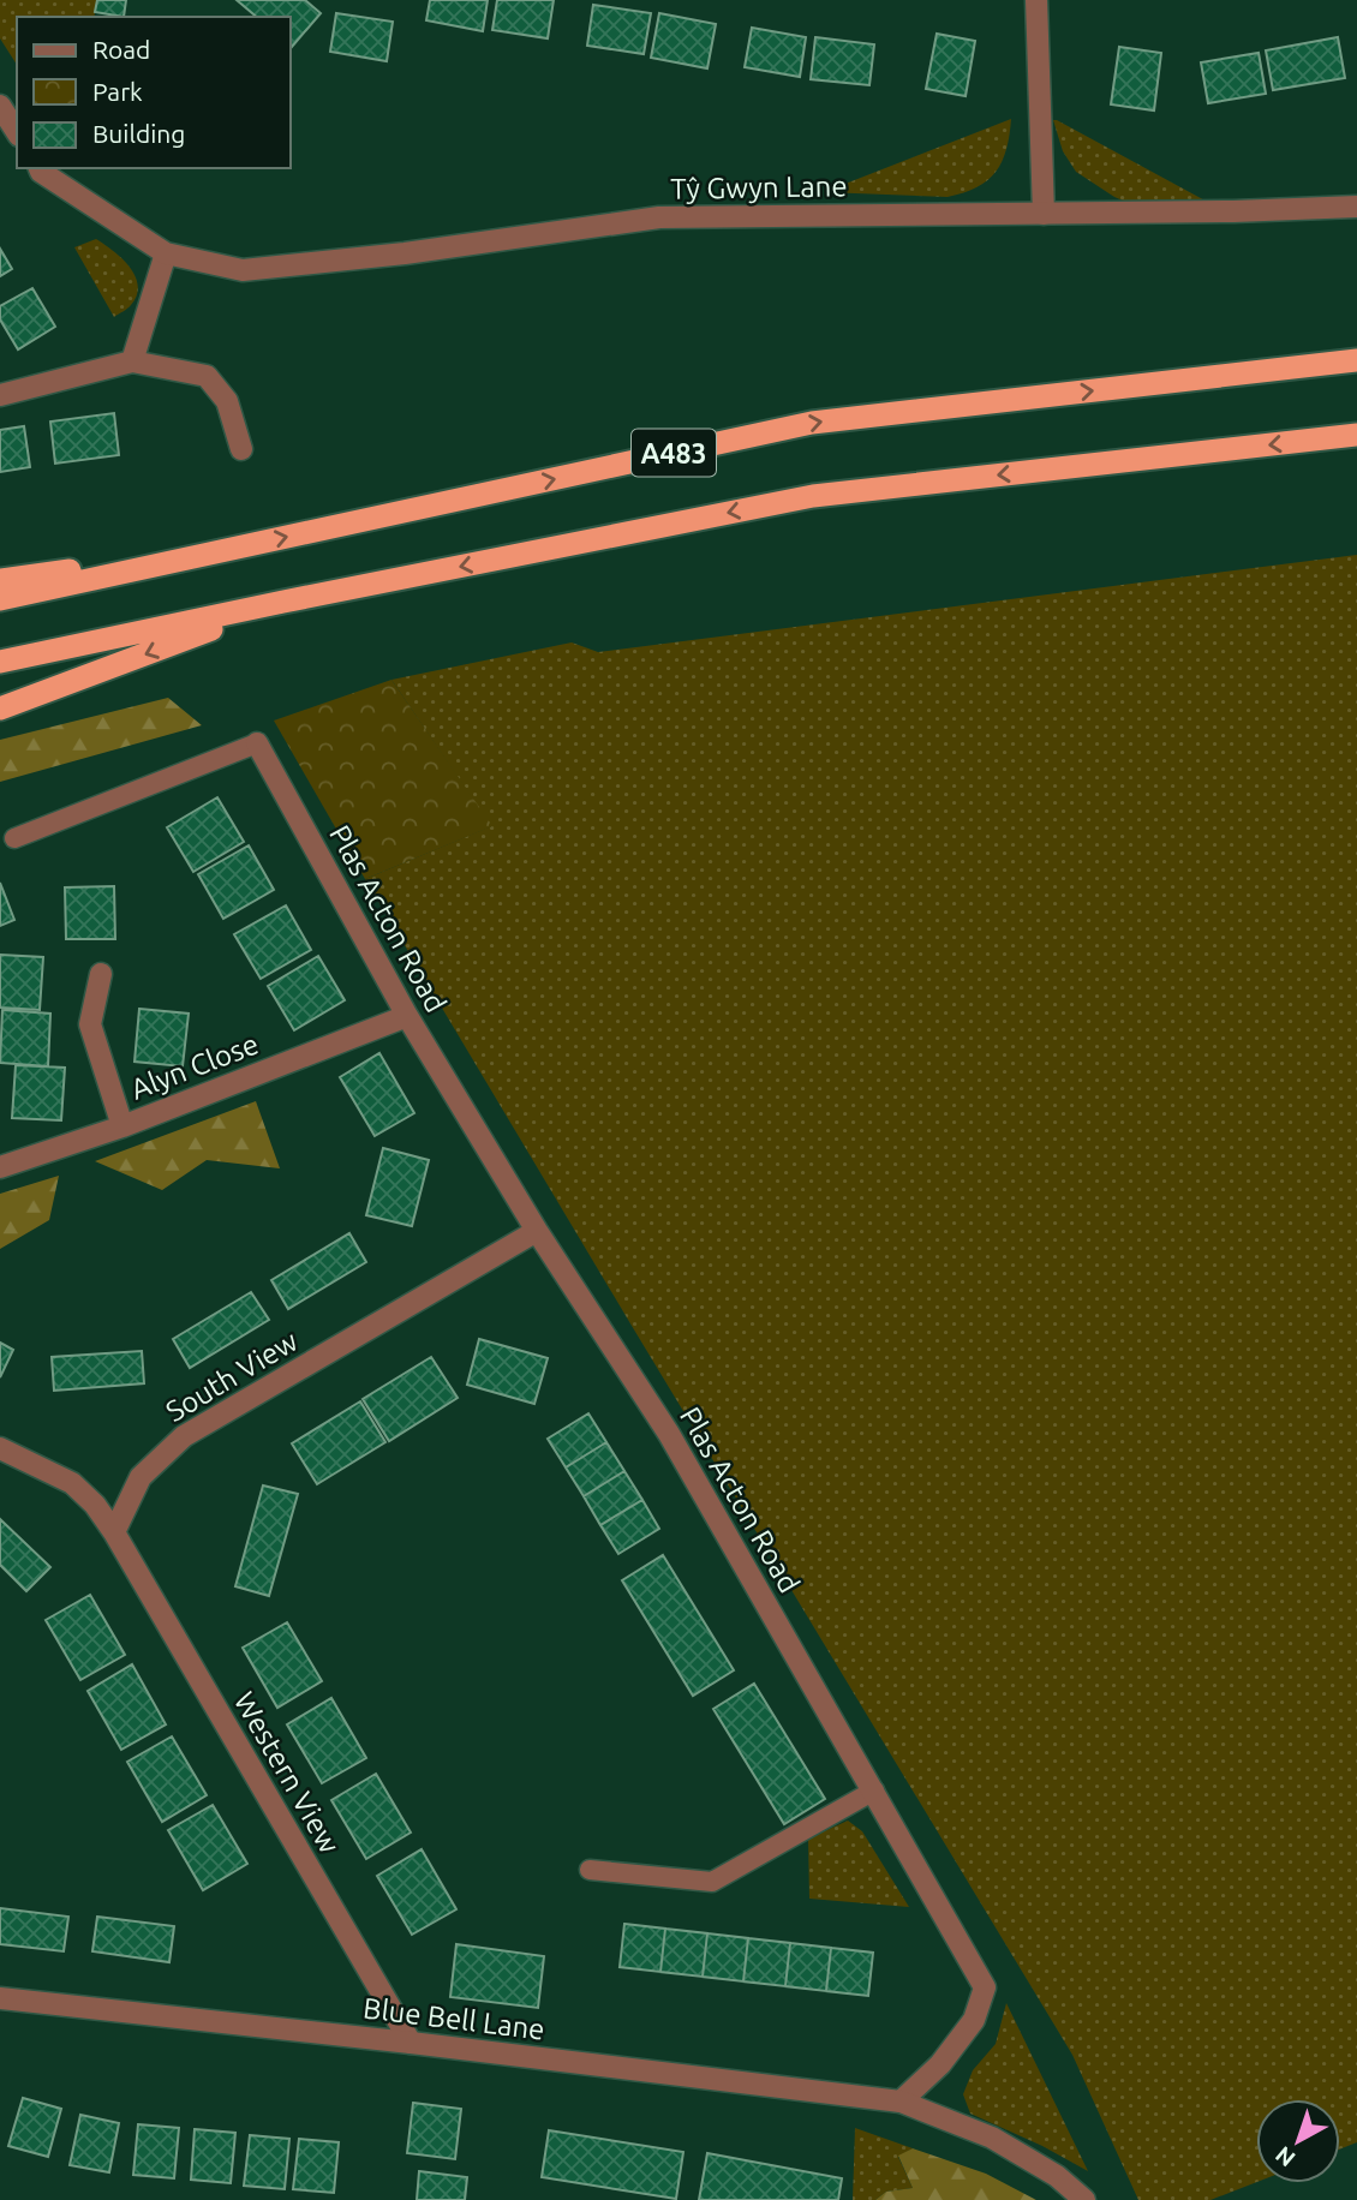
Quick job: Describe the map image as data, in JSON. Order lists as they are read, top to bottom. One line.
{"streets":{"highway":["A483"],"street":["Tŷ Gwyn Lane","Plas Acton Road","Alyn Close","South View","Western View","Blue Bell Lane"]},"crossings":[["Plas Acton Road","Alyn Close"],["Plas Acton Road","South View"],["Plas Acton Road","Blue Bell Lane"],["South View","Western View"],["Western View","Blue Bell Lane"]],"legend":["Road","Park","Building"],"north":"bottom left"}
